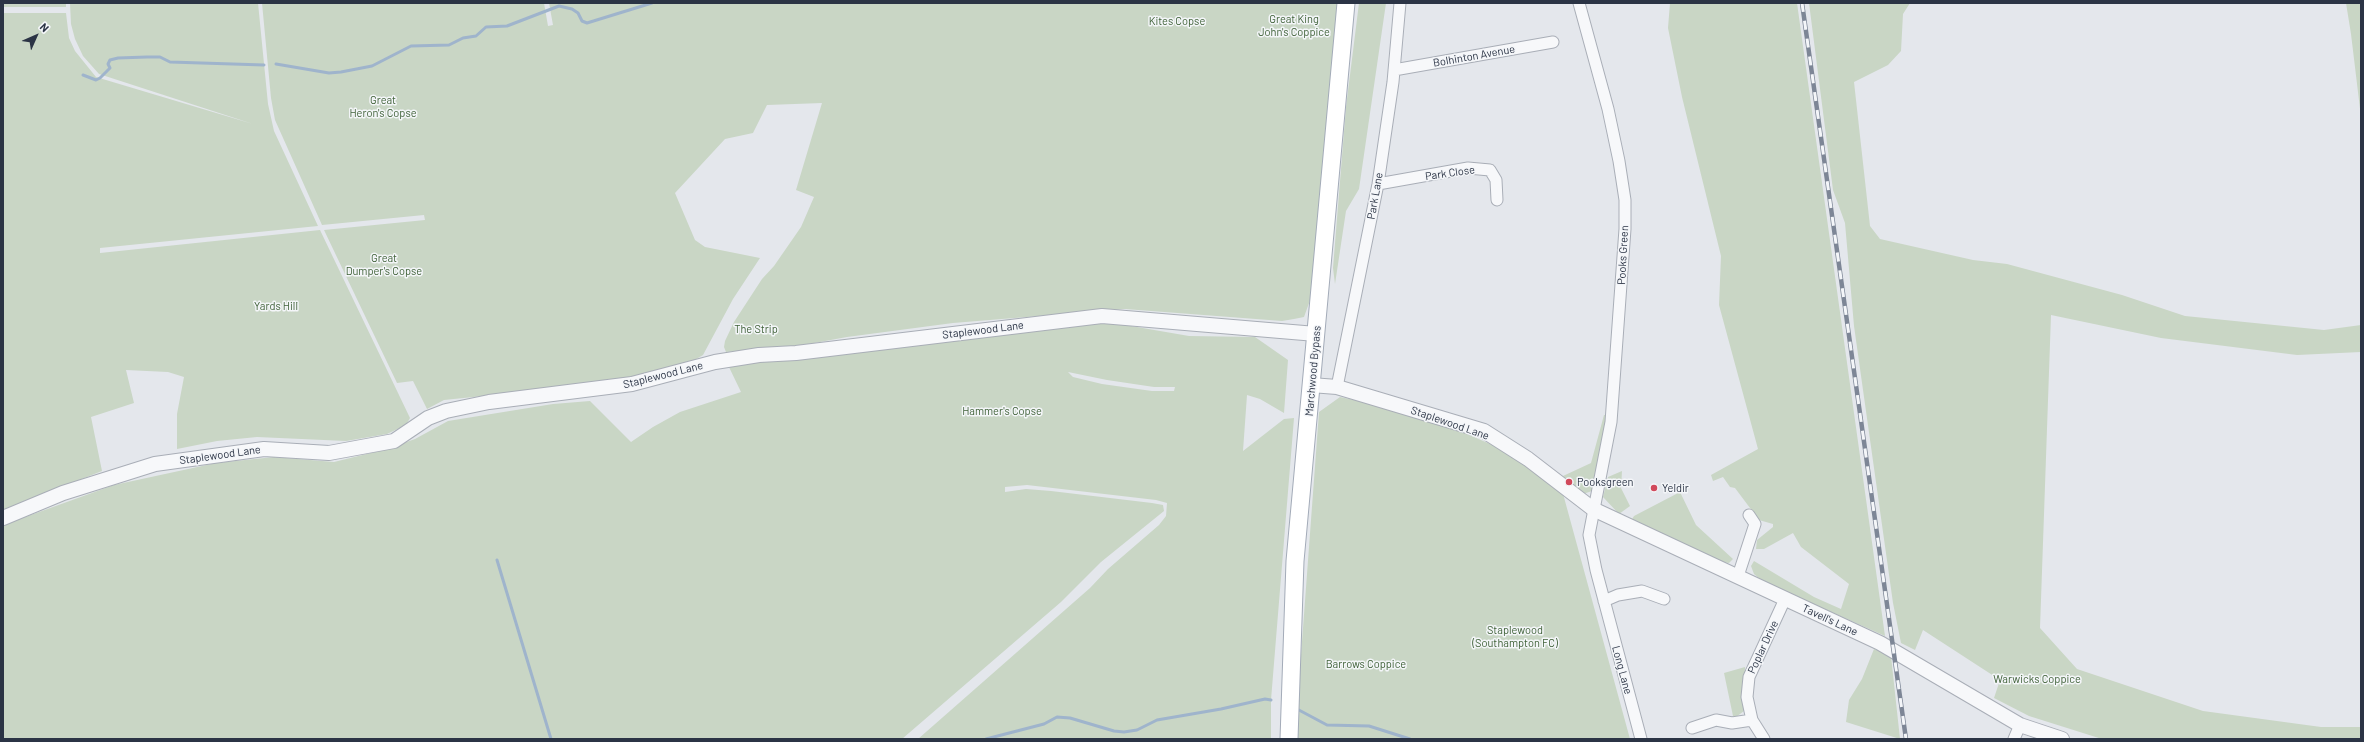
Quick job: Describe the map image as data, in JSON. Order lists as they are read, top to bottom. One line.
{"streets":{"main road":["Marchwood Bypass"],"street":["Bolhinton Avenue","Park Close","Park Lane","Pooks Green","Staplewood Lane","Tavell's Lane","Poplar Drive","Long Lane"]},"crossings":[["Bolhinton Avenue","Park Lane"],["Park Close","Park Lane"],["Park Lane","Staplewood Lane"],["Pooks Green","Staplewood Lane"],["Pooks Green","Tavell's Lane"],["Pooks Green","Long Lane"],["Staplewood Lane","Marchwood Bypass"],["Staplewood Lane","Tavell's Lane"],["Staplewood Lane","Long Lane"],["Tavell's Lane","Poplar Drive"],["Tavell's Lane","Long Lane"]],"parks":["Great King John's Coppice","Kites Copse","Great Heron's Copse","Great Dumper's Copse","Yards Hill","The Strip","Hammer's Copse","Staplewood (Southampton FC)","Barrows Coppice","Warwicks Coppice"],"places":["Pooksgreen","Yeldir"],"north":"top right"}
